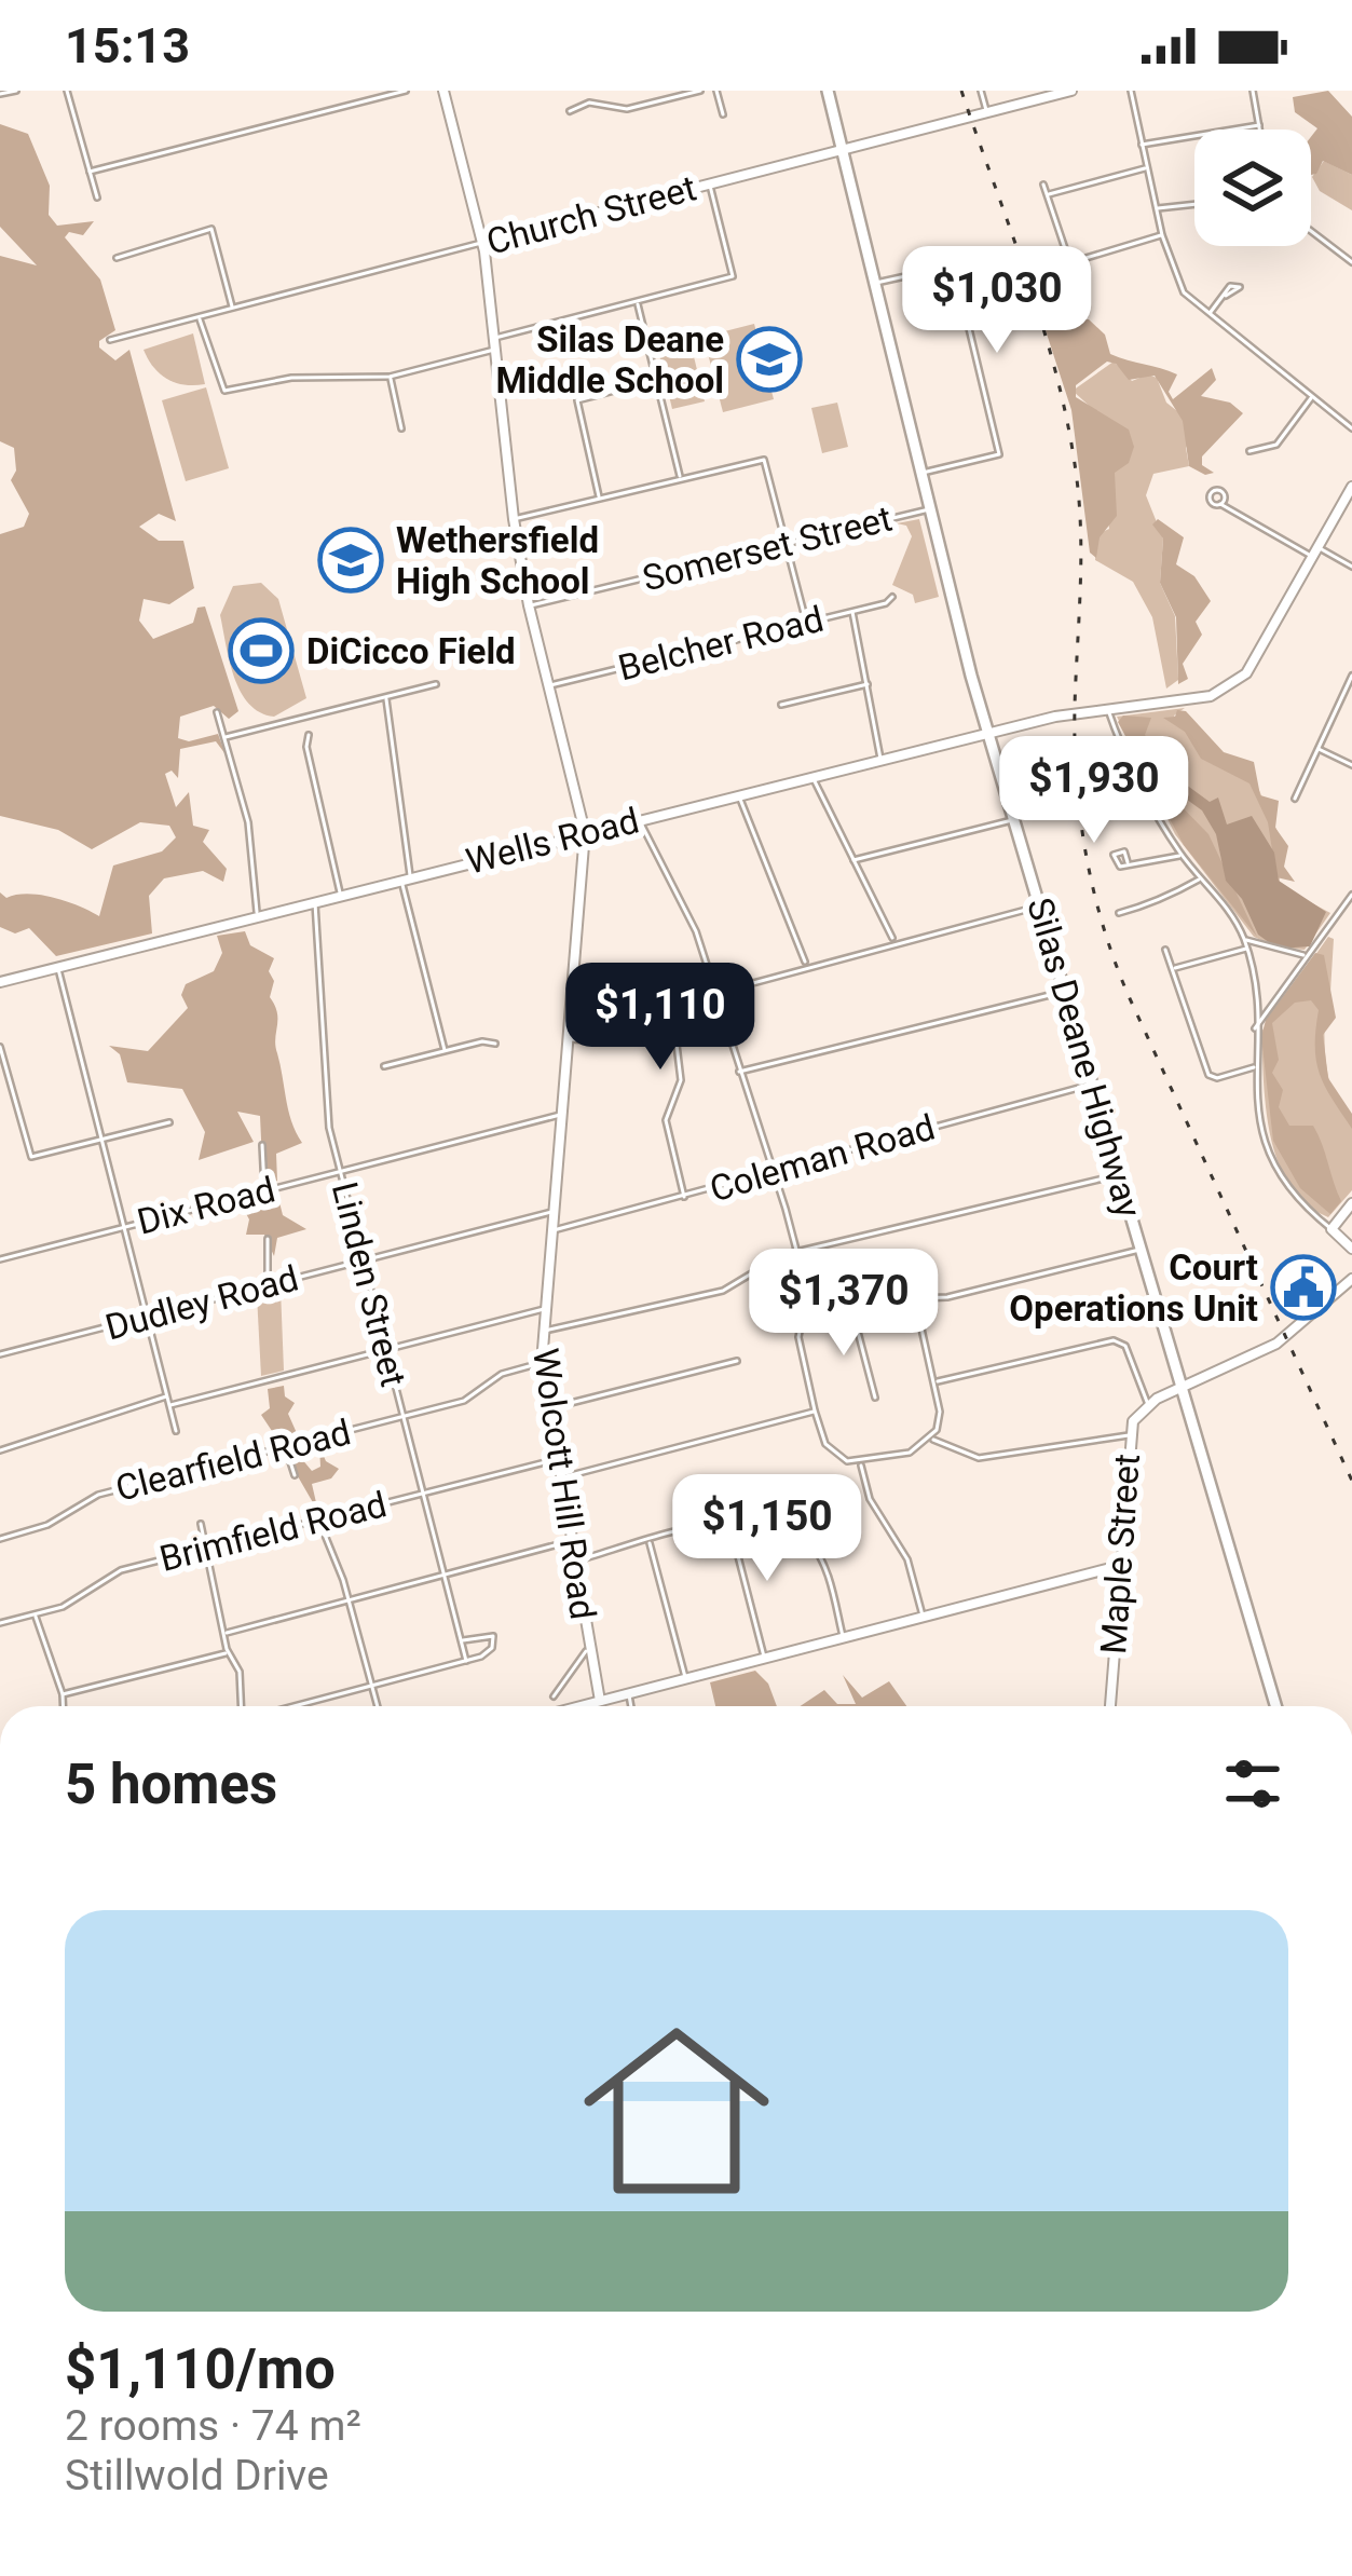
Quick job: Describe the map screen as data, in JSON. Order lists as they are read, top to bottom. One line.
{"streets":{"main road":["Silas Deane Highway"],"street":["Church Street","Somerset Street","Belcher Road","Wells Road","Coleman Road","Dix Road","Linden Street","Dudley Road","Clearfield Road","Wolcott Hill Road","Brimfield Road","Maple Street"]},"crossings":[["Church Street","Silas Deane Highway"],["Church Street","Wolcott Hill Road"],["Somerset Street","Silas Deane Highway"],["Somerset Street","Wolcott Hill Road"],["Belcher Road","Wolcott Hill Road"],["Wells Road","Silas Deane Highway"],["Wells Road","Linden Street"],["Wells Road","Wolcott Hill Road"],["Silas Deane Highway","Coleman Road"],["Silas Deane Highway","Maple Street"],["Coleman Road","Wolcott Hill Road"],["Dix Road","Linden Street"],["Dix Road","Wolcott Hill Road"],["Linden Street","Dudley Road"],["Linden Street","Clearfield Road"],["Linden Street","Brimfield Road"],["Dudley Road","Wolcott Hill Road"],["Clearfield Road","Wolcott Hill Road"],["Wolcott Hill Road","Brimfield Road"]],"places":{"school or university":["Silas Deane Middle School","Wethersfield High School"],"sports":["DiCicco Field"],"public building":["Court Operations Unit"]},"page":{"status":"15:13","price":["$1,030","$1,930","$1,110","$1,370","$1,150"],"heading":"5 homes","list":[{"name":"$1,110/mo","note":"2 rooms · 74 m² · Stillwold Drive"}]}}
